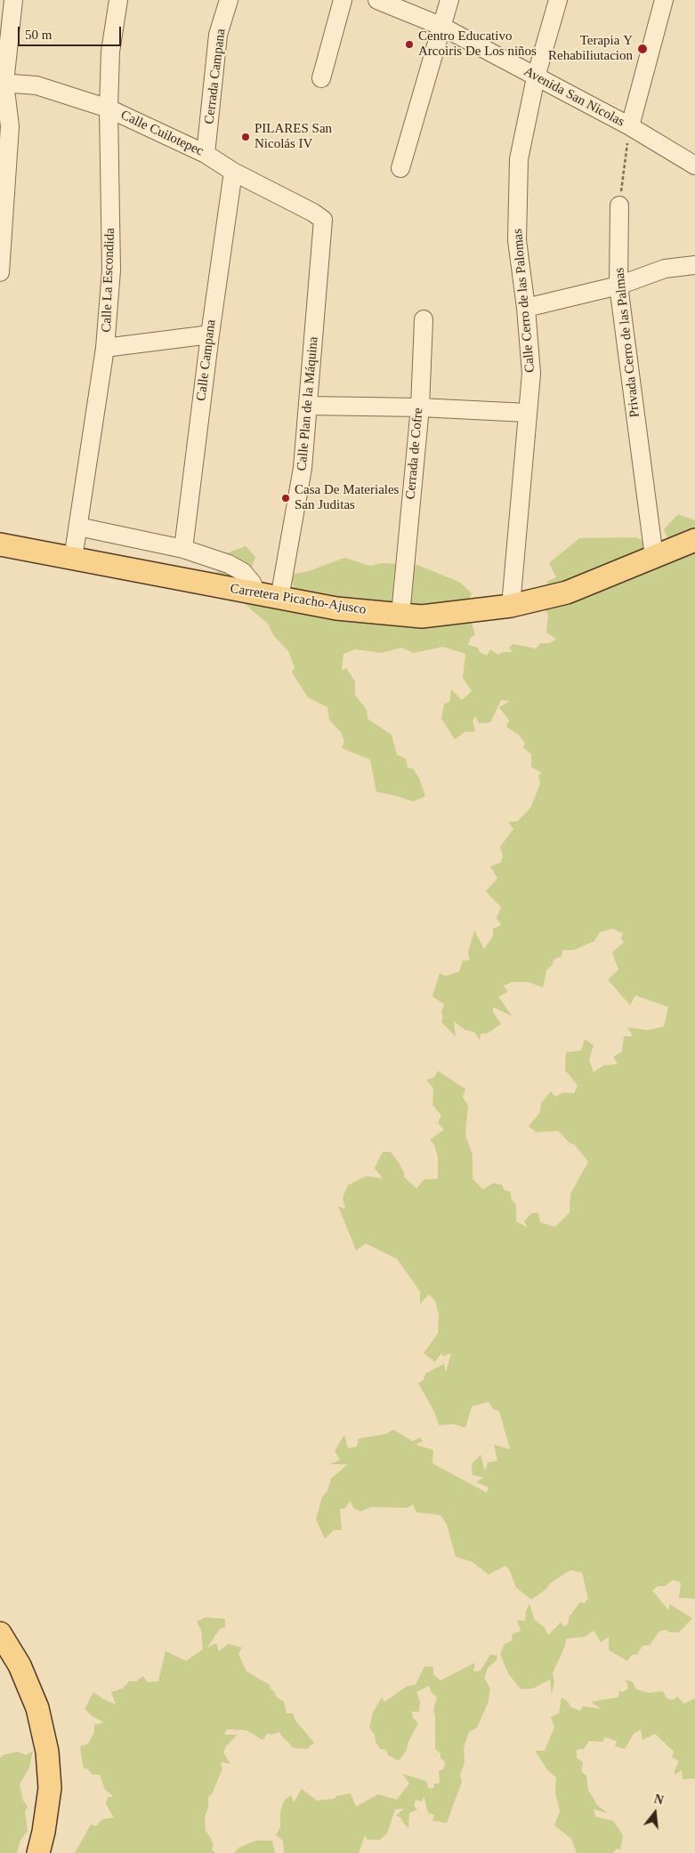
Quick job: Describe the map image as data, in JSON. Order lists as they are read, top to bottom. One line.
{"streets":{"main road":["Carretera Picacho-Ajusco"],"street":["Cerrada Campana","Avenida San Nicolas","Calle Cuilotepec","Calle La Escondida","Calle Cerro de las Palomas","Privada Cerro de las Palmas","Calle Campana","Calle Plan de la Máquina","Cerrada de Cofre"]},"crossings":[["Cerrada Campana","Calle Cuilotepec"],["Avenida San Nicolas","Calle Cerro de las Palomas"],["Calle Cuilotepec","Calle La Escondida"],["Calle Cuilotepec","Calle Campana"],["Calle Cuilotepec","Calle Plan de la Máquina"],["Calle La Escondida","Carretera Picacho-Ajusco"],["Calle Cerro de las Palomas","Carretera Picacho-Ajusco"],["Privada Cerro de las Palmas","Carretera Picacho-Ajusco"],["Calle Plan de la Máquina","Carretera Picacho-Ajusco"],["Cerrada de Cofre","Carretera Picacho-Ajusco"]],"places":["Centro Educativo Arcoiris De Los niños","Terapia Y Rehabiliutacion","PILARES San Nicolás IV","Casa De Materiales San Juditas"],"scale_bar":"50 m","north":"top"}
